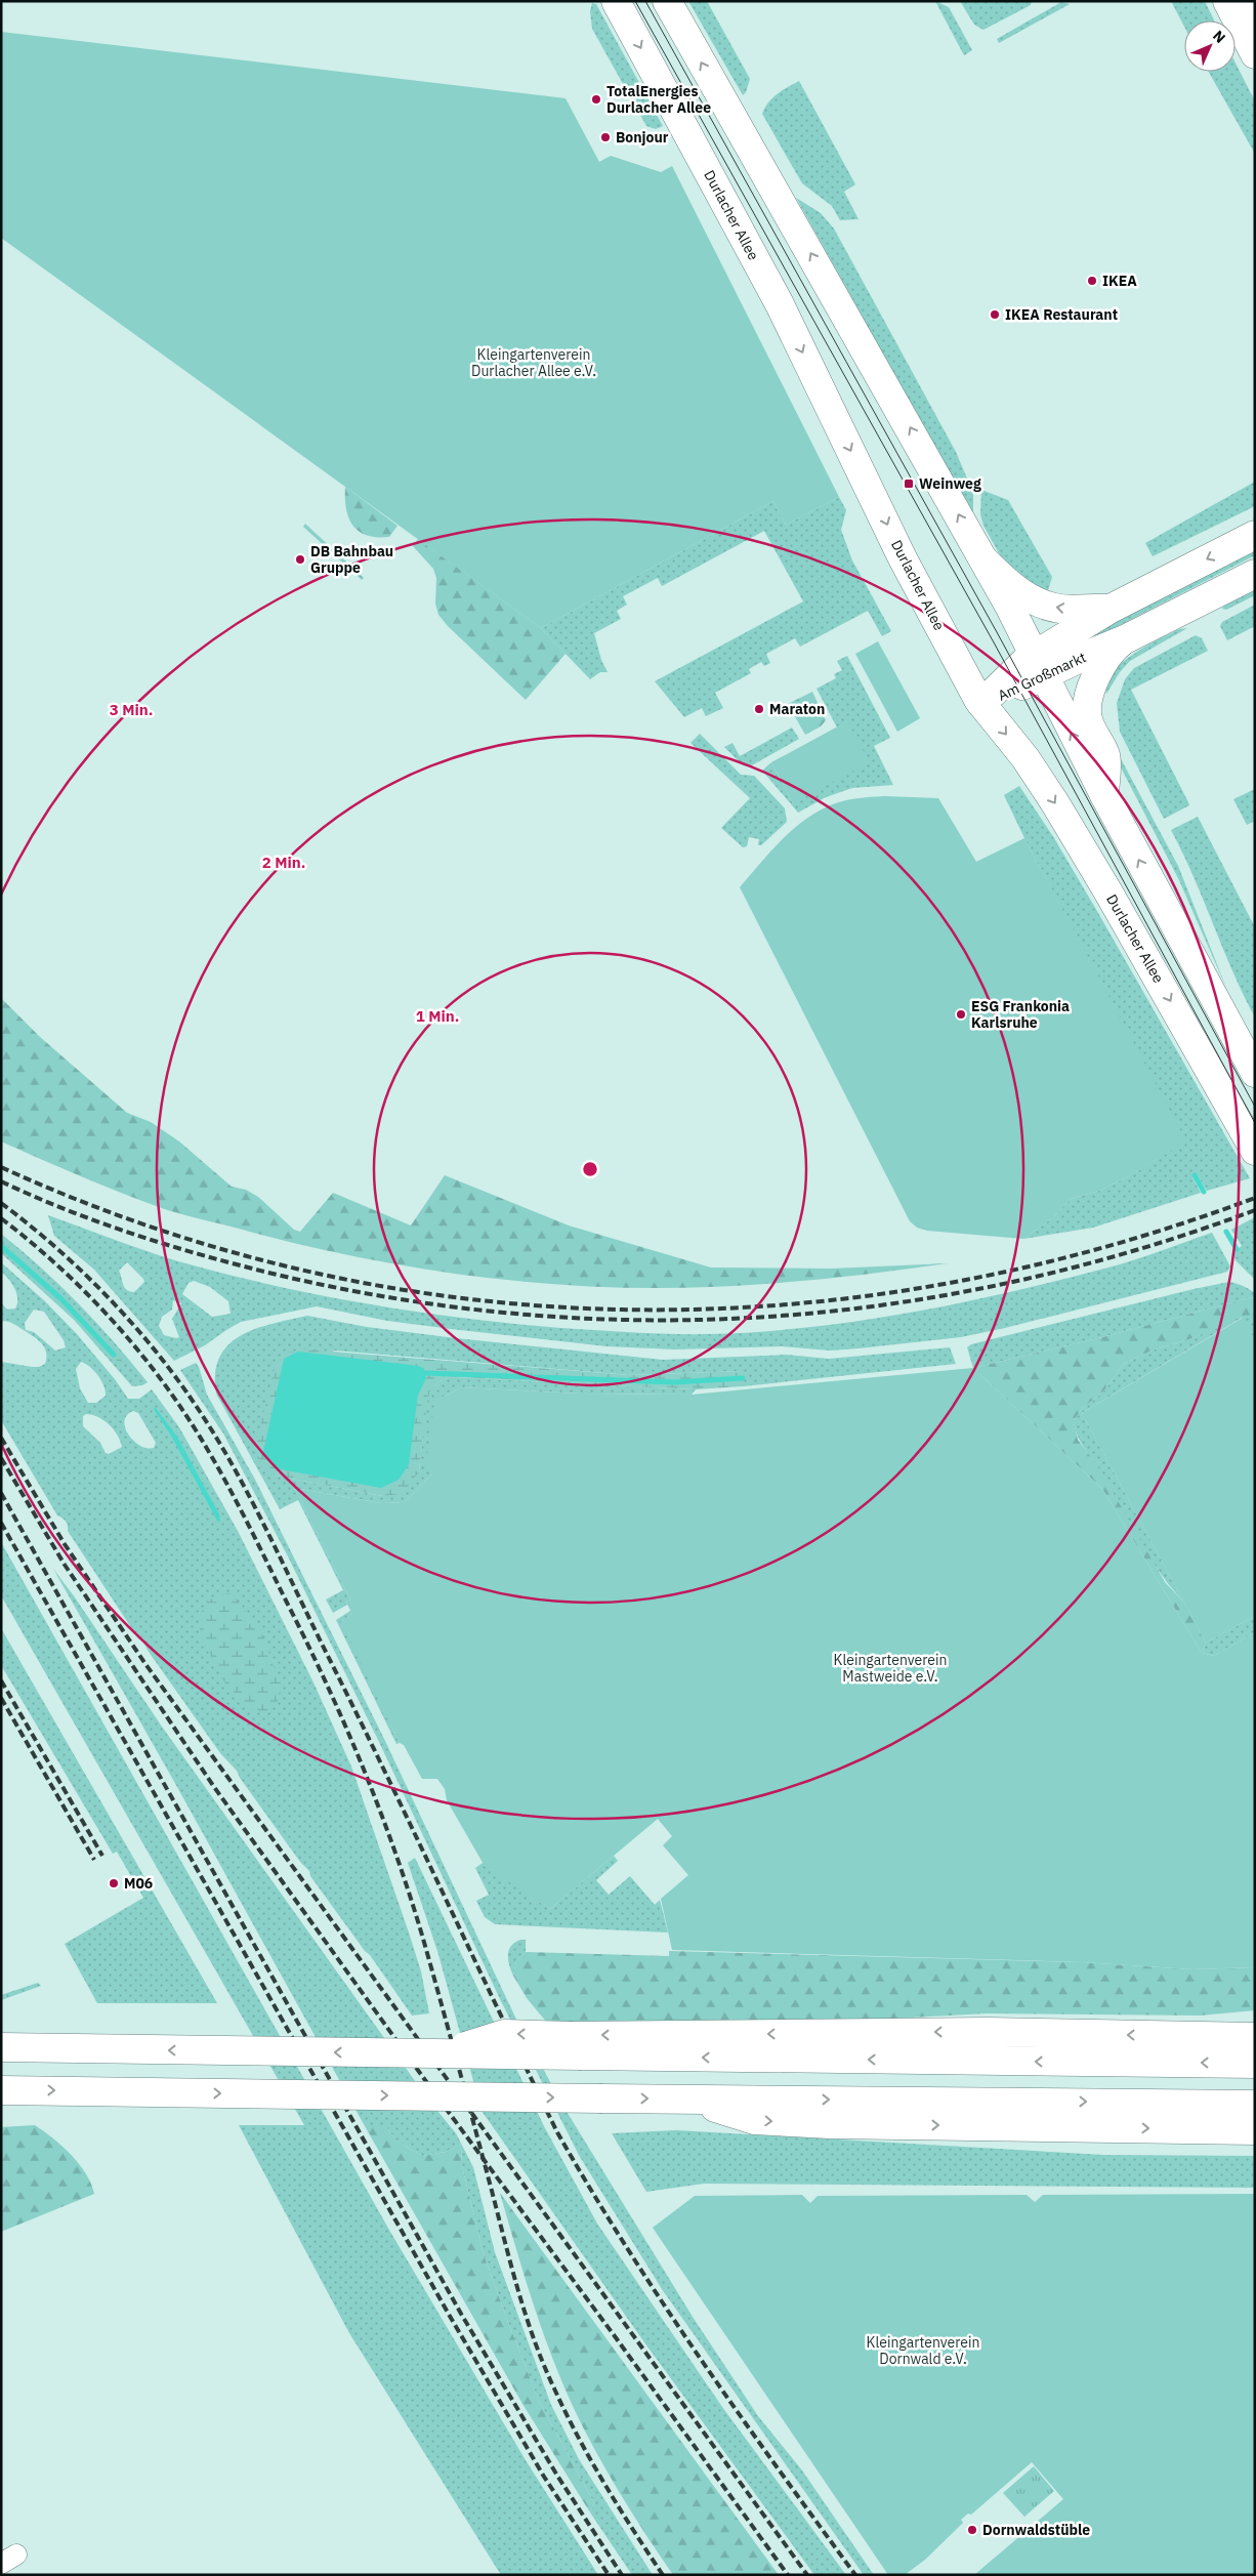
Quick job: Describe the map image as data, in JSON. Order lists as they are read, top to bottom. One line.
{"streets":{"main road":["Durlacher Allee","Am Großmarkt"]},"crossings":[["Durlacher Allee","Am Großmarkt"]],"parks":["Kleingartenverein Durlacher Allee e.V.","Kleingartenverein Mastweide e.V.","Kleingartenverein Dornwald e.V."],"places":{"other":["TotalEnergies Durlacher Allee","Bonjour","IKEA","IKEA Restaurant","DB Bahnbau Gruppe","Maraton","ESG Frankonia Karlsruhe","M06","Dornwaldstüble"],"transit":["Weinweg"]},"north":"top right","rings":["3 Min.","2 Min.","1 Min."]}
